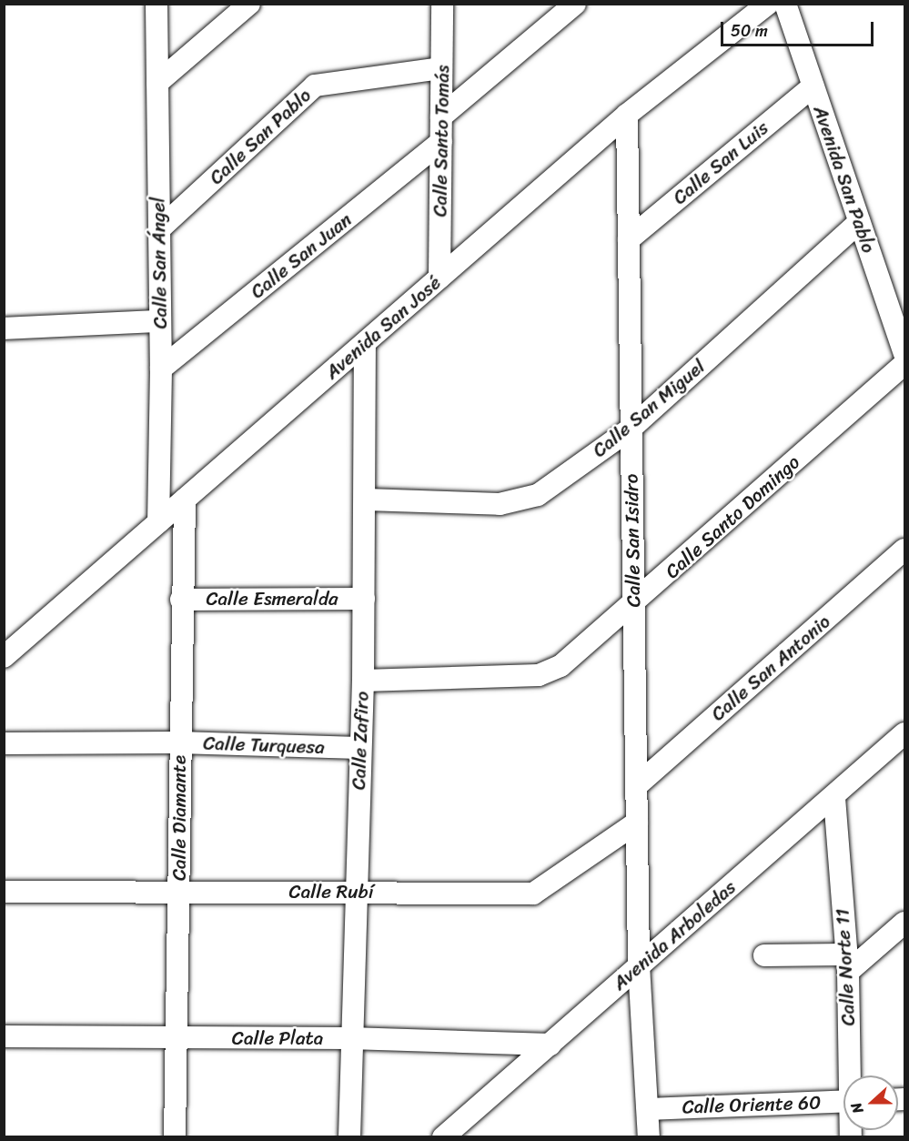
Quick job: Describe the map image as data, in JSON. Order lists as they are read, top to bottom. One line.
{"streets":{"street":["Calle San Pablo","Calle Santo Tomás","Calle San Luis","Avenida San Pablo","Calle San Juan","Calle San Ángel","Avenida San José","Calle San Miguel","Calle Santo Domingo","Calle San Isidro","Calle Esmeralda","Calle San Antonio","Calle Zafiro","Calle Turquesa","Calle Diamante","Calle Rubí","Avenida Arboledas","Calle Norte 11","Calle Plata","Calle Oriente 60"]},"crossings":[["Calle San Pablo","Calle Santo Tomás"],["Calle San Pablo","Calle San Ángel"],["Calle Santo Tomás","Calle San Juan"],["Calle Santo Tomás","Avenida San José"],["Calle San Luis","Avenida San Pablo"],["Calle San Luis","Calle San Isidro"],["Avenida San Pablo","Calle San Miguel"],["Calle San Juan","Calle San Ángel"],["Calle San Ángel","Avenida San José"],["Avenida San José","Calle San Isidro"],["Avenida San José","Calle Zafiro"],["Avenida San José","Calle Diamante"],["Calle San Miguel","Calle San Isidro"],["Calle San Miguel","Calle Zafiro"],["Calle Santo Domingo","Calle San Isidro"],["Calle Santo Domingo","Calle Zafiro"],["Calle San Isidro","Calle San Antonio"],["Calle San Isidro","Calle Rubí"],["Calle San Isidro","Avenida Arboledas"],["Calle San Isidro","Calle Oriente 60"],["Calle Esmeralda","Calle Zafiro"],["Calle Esmeralda","Calle Diamante"],["Calle Zafiro","Calle Turquesa"],["Calle Zafiro","Calle Rubí"],["Calle Zafiro","Calle Plata"],["Calle Turquesa","Calle Diamante"],["Calle Diamante","Calle Rubí"],["Calle Diamante","Calle Plata"],["Avenida Arboledas","Calle Norte 11"],["Avenida Arboledas","Calle Plata"]],"scale_bar":"50 m","north":"left"}
